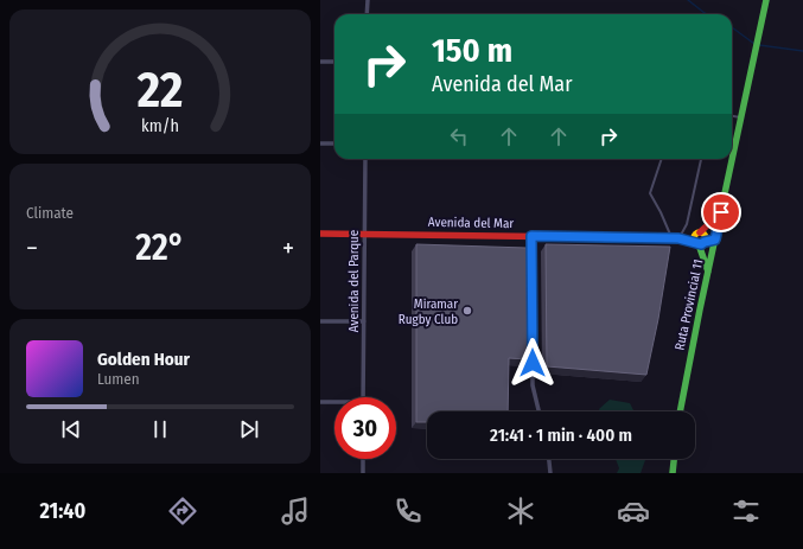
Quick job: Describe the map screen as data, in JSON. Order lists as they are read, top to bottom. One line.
{"streets":{"main road":["Avenida del Mar","Ruta Provincial 11"],"street":["Avenida del Parque"]},"crossings":[["Avenida del Mar","Avenida del Parque"],["Avenida del Mar","Ruta Provincial 11"]],"places":["Miramar Rugby Club"],"page":{"turn":["150 m","Avenida del Mar"],"tile":"Climate","heat":["−","22°","+"],"song":["Golden Hour","Lumen"],"limit":"30","trip":"21:41 · 1 min · 400 m","tabs":"21:40","gauge":["22","km/h"]}}
